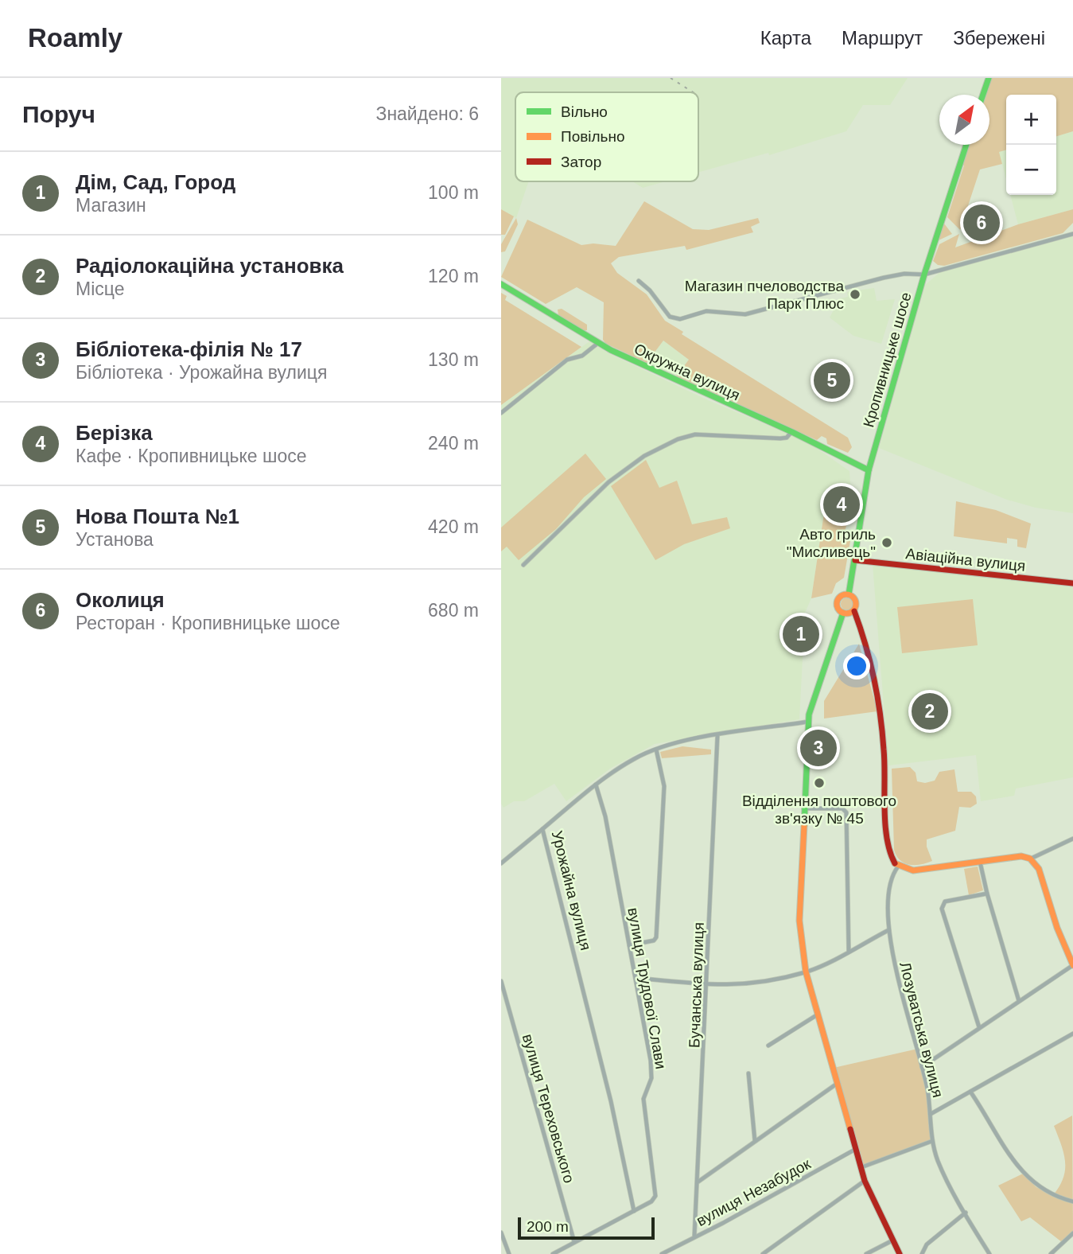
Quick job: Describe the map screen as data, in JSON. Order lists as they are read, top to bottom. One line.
{"streets":{"main road":["Кропивницьке шосе","Окружна вулиця","Авіаційна вулиця"],"street":["Урожайна вулиця","Бучанська вулиця","вулиця Трудової Слави","Лозуватська вулиця","вулиця Тереховського","вулиця Незабудок"]},"crossings":[["Кропивницьке шосе","Окружна вулиця"],["Кропивницьке шосе","Авіаційна вулиця"],["Урожайна вулиця","Бучанська вулиця"],["Урожайна вулиця","вулиця Трудової Слави"],["Бучанська вулиця","вулиця Незабудок"]],"places":["Магазин пчеловодства Парк Плюс","Авто гриль \"Мисливець\"","Відділення поштового зв'язку № 45"],"legend":["Вільно","Повільно","Затор"],"scale_bar":"200 m","north":"top right","page":{"header":"Roamly","nav":["Карта","Маршрут","Збережені"],"heading":["Поруч","Знайдено: 6"],"map_buttons":["+","−"],"list":[{"mark":"1","name":"Дім, Сад, Город","note":"Магазин","value":"100 m"},{"mark":"2","name":"Радіолокаційна установка","note":"Місце","value":"120 m"},{"mark":"3","name":"Бібліотека-філія № 17","note":"Бібліотека · Урожайна вулиця","value":"130 m"},{"mark":"4","name":"Берізка","note":"Кафе · Кропивницьке шосе","value":"240 m"},{"mark":"5","name":"Нова Пошта №1","note":"Установа","value":"420 m"},{"mark":"6","name":"Околиця","note":"Ресторан · Кропивницьке шосе","value":"680 m"}],"pins":["6","5","4","1","2","3"],"scale":"200 m"}}
